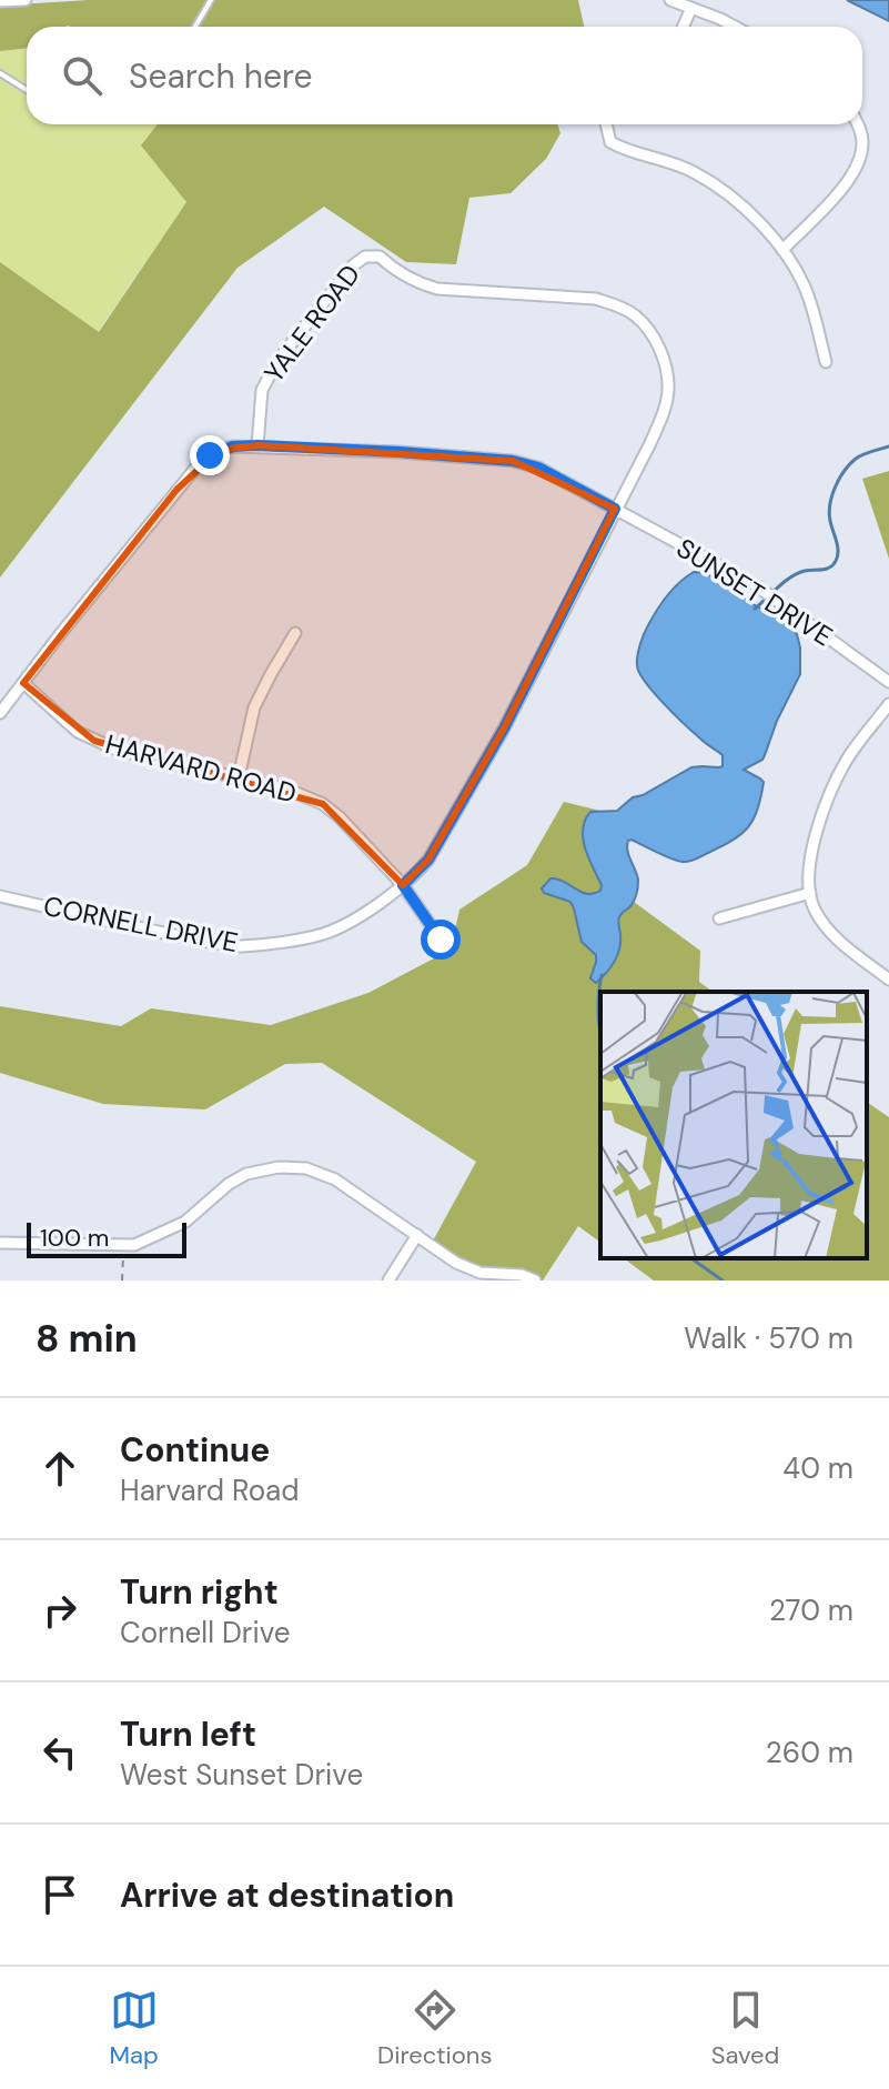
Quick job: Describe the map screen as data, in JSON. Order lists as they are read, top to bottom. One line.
{"streets":{"street":["YALE ROAD","SUNSET DRIVE","HARVARD ROAD","CORNELL DRIVE"]},"crossings":[["YALE ROAD","SUNSET DRIVE"],["YALE ROAD","CORNELL DRIVE"],["SUNSET DRIVE","HARVARD ROAD"],["SUNSET DRIVE","CORNELL DRIVE"],["HARVARD ROAD","CORNELL DRIVE"]],"scale_bar":"100 m","page":{"search":"Search here","scale":"100 m","heading":["8 min","Walk · 570 m"],"list":[["Continue","Harvard Road","40 m"],["Turn right","Cornell Drive","270 m"],["Turn left","West Sunset Drive","260 m"],"Arrive at destination"],"nav":["Map","Directions","Saved"]}}
